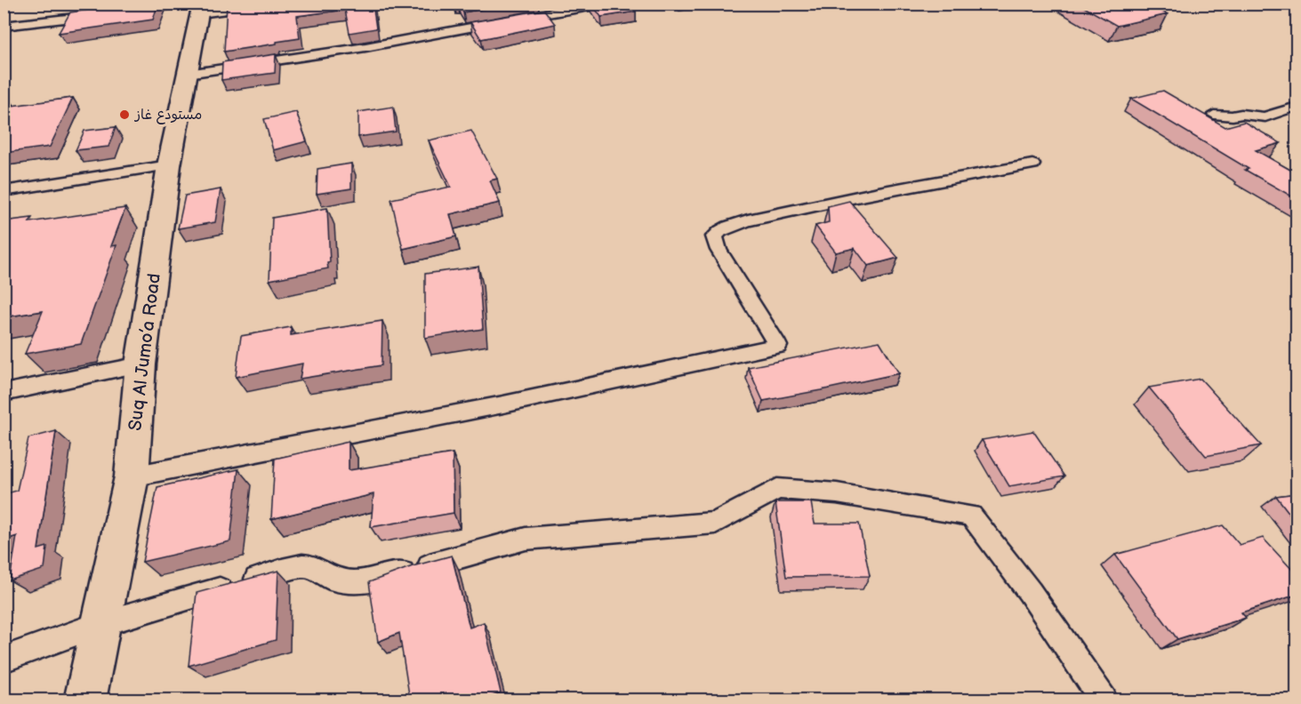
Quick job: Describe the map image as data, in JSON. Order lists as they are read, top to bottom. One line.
{"streets":{"main road":["Suq Al Jumo’a Road"]},"places":["مستودع غاز"]}
